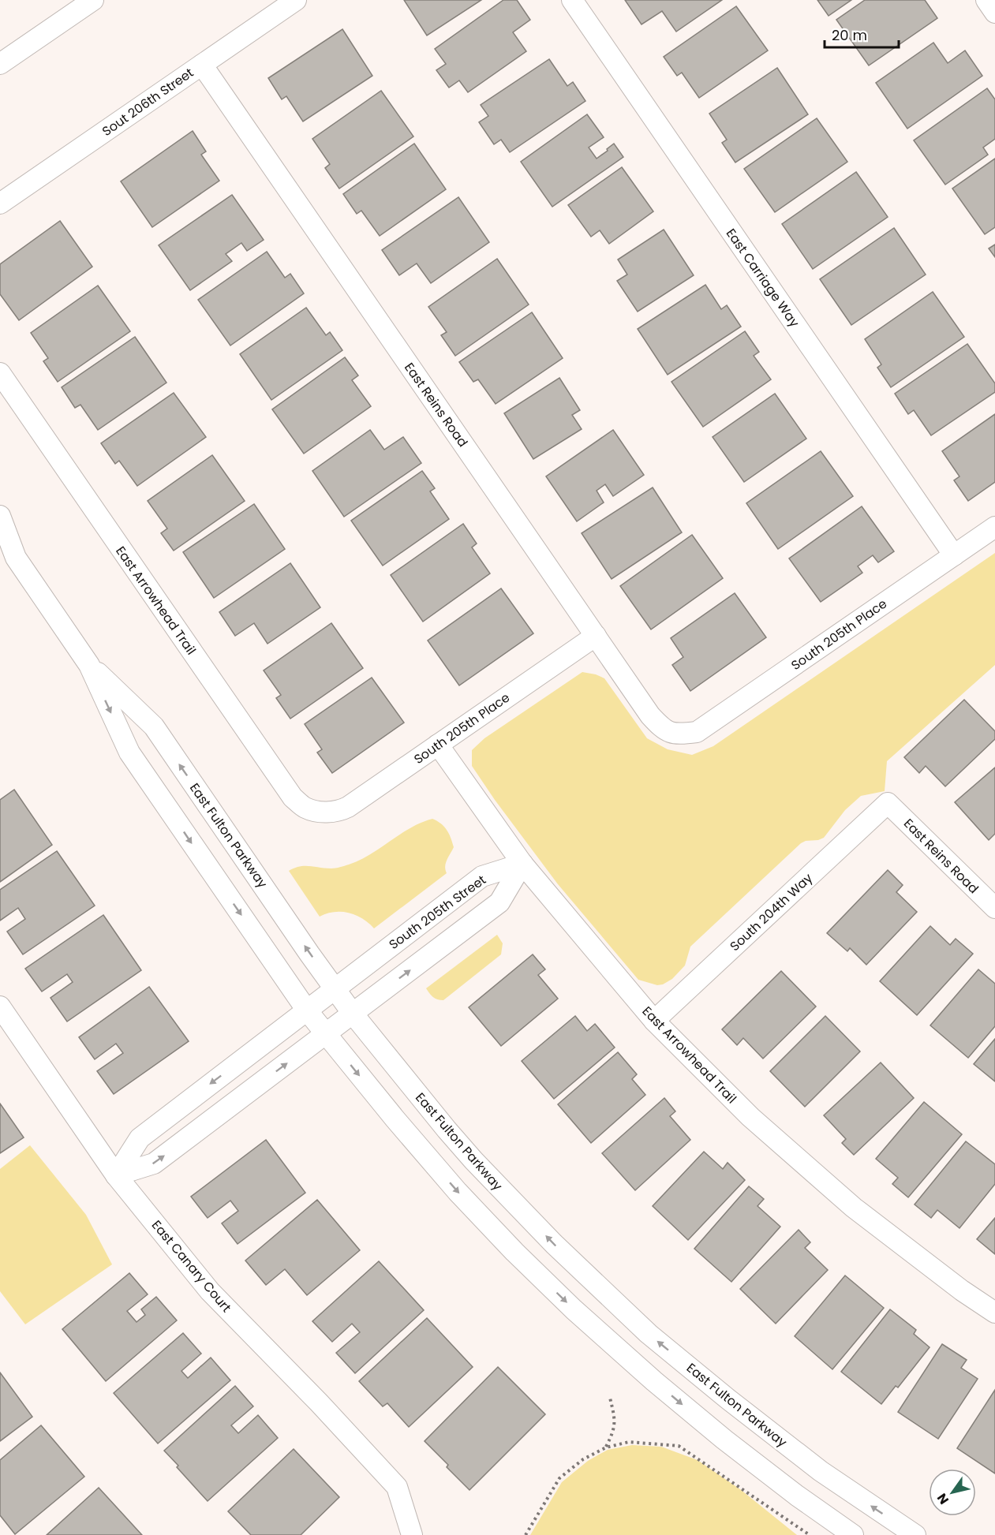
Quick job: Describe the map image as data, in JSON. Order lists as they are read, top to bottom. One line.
{"streets":{"street":["Sout 206th Street","East Carriage Way","East Reins Road","East Arrowhead Trail","South 205th Place","East Fulton Parkway","South 205th Street","South 204th Way","East Canary Court"]},"crossings":[["Sout 206th Street","East Reins Road"],["East Carriage Way","South 205th Place"],["East Reins Road","South 205th Place"],["East Reins Road","South 204th Way"],["East Arrowhead Trail","South 205th Place"],["East Arrowhead Trail","South 205th Street"],["East Arrowhead Trail","South 204th Way"],["East Fulton Parkway","South 205th Street"],["South 205th Street","East Canary Court"]],"scale_bar":"20 m","north":"bottom left"}
